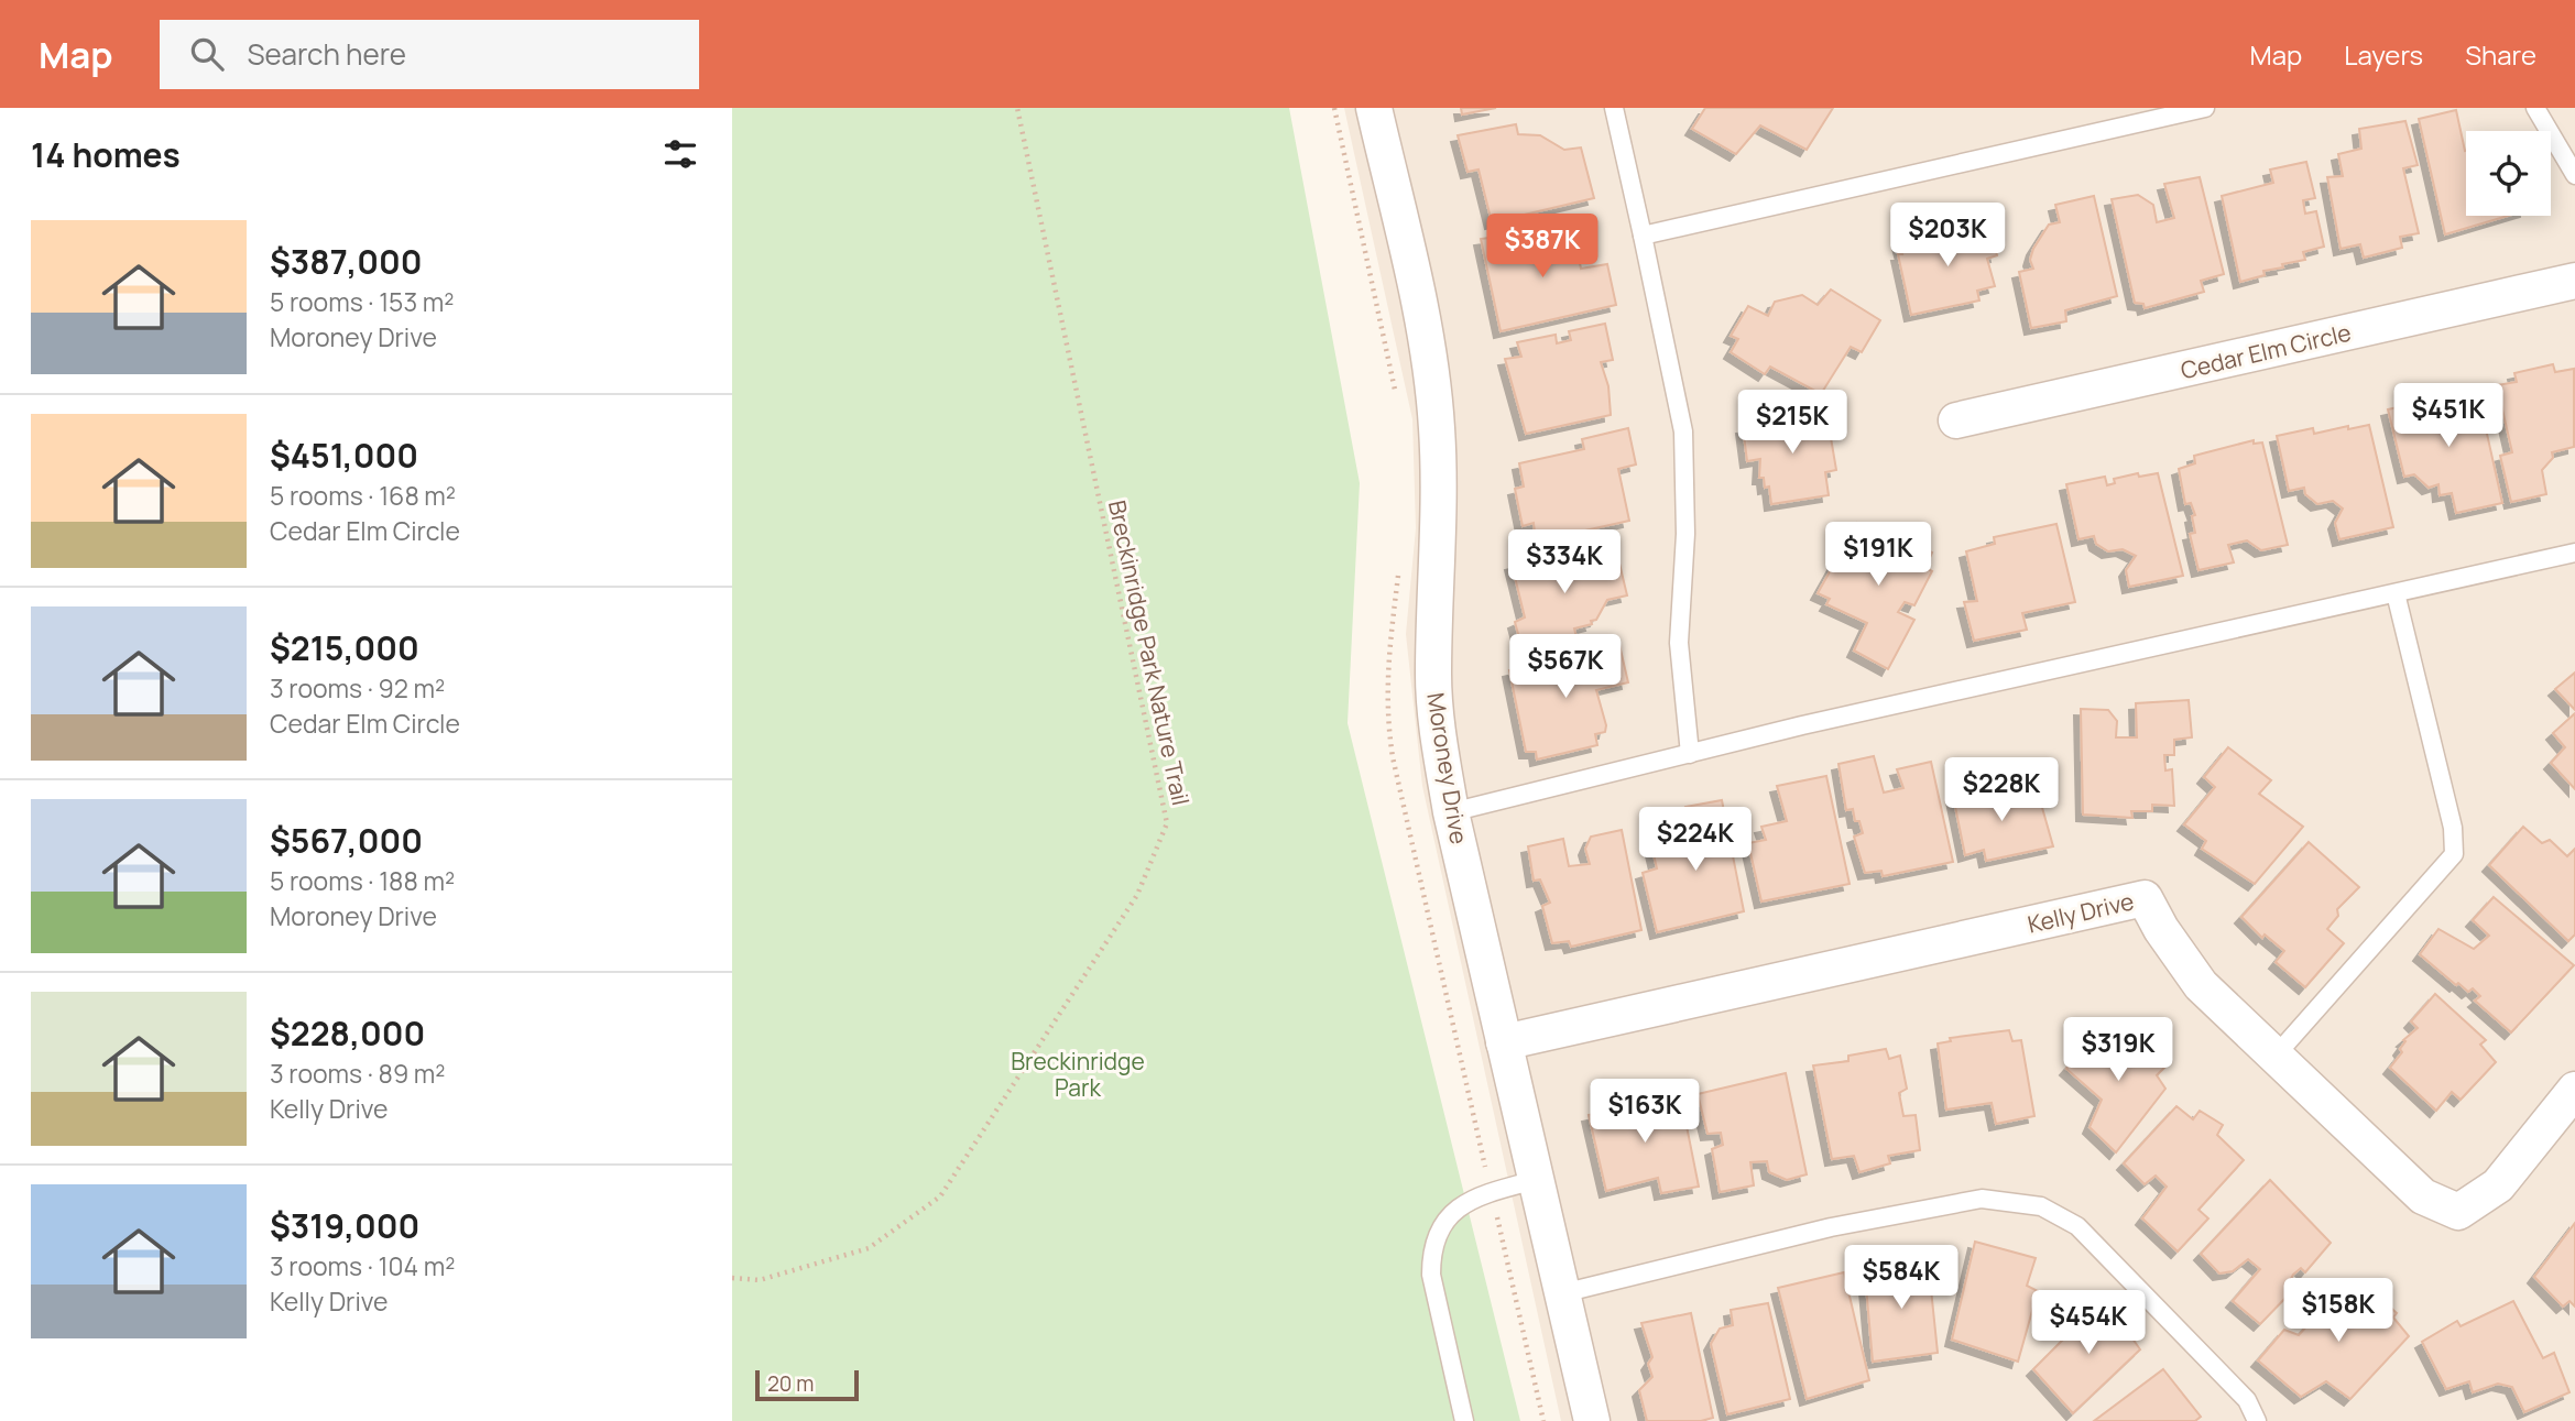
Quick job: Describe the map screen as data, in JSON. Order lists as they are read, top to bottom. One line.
{"streets":{"street":["Cedar Elm Circle","Moroney Drive","Kelly Drive"],"path":["Breckinridge Park Nature Trail"]},"crossings":[["Moroney Drive","Kelly Drive"]],"parks":["Breckinridge Park"],"scale_bar":"20 m","page":{"header":"Map","search":"Search here","nav":["Map","Layers","Share"],"heading":"14 homes","list":[{"name":"$387,000","note":"5 rooms · 153 m² · Moroney Drive"},{"name":"$451,000","note":"5 rooms · 168 m² · Cedar Elm Circle"},{"name":"$215,000","note":"3 rooms · 92 m² · Cedar Elm Circle"},{"name":"$567,000","note":"5 rooms · 188 m² · Moroney Drive"},{"name":"$228,000","note":"3 rooms · 89 m² · Kelly Drive"},{"name":"$319,000","note":"3 rooms · 104 m² · Kelly Drive"}],"price":["$203K","$387K","$451K","$215K","$191K","$334K","$567K","$228K","$224K","$319K","$163K","$584K","$158K","$454K"],"scale":"20 m"}}
